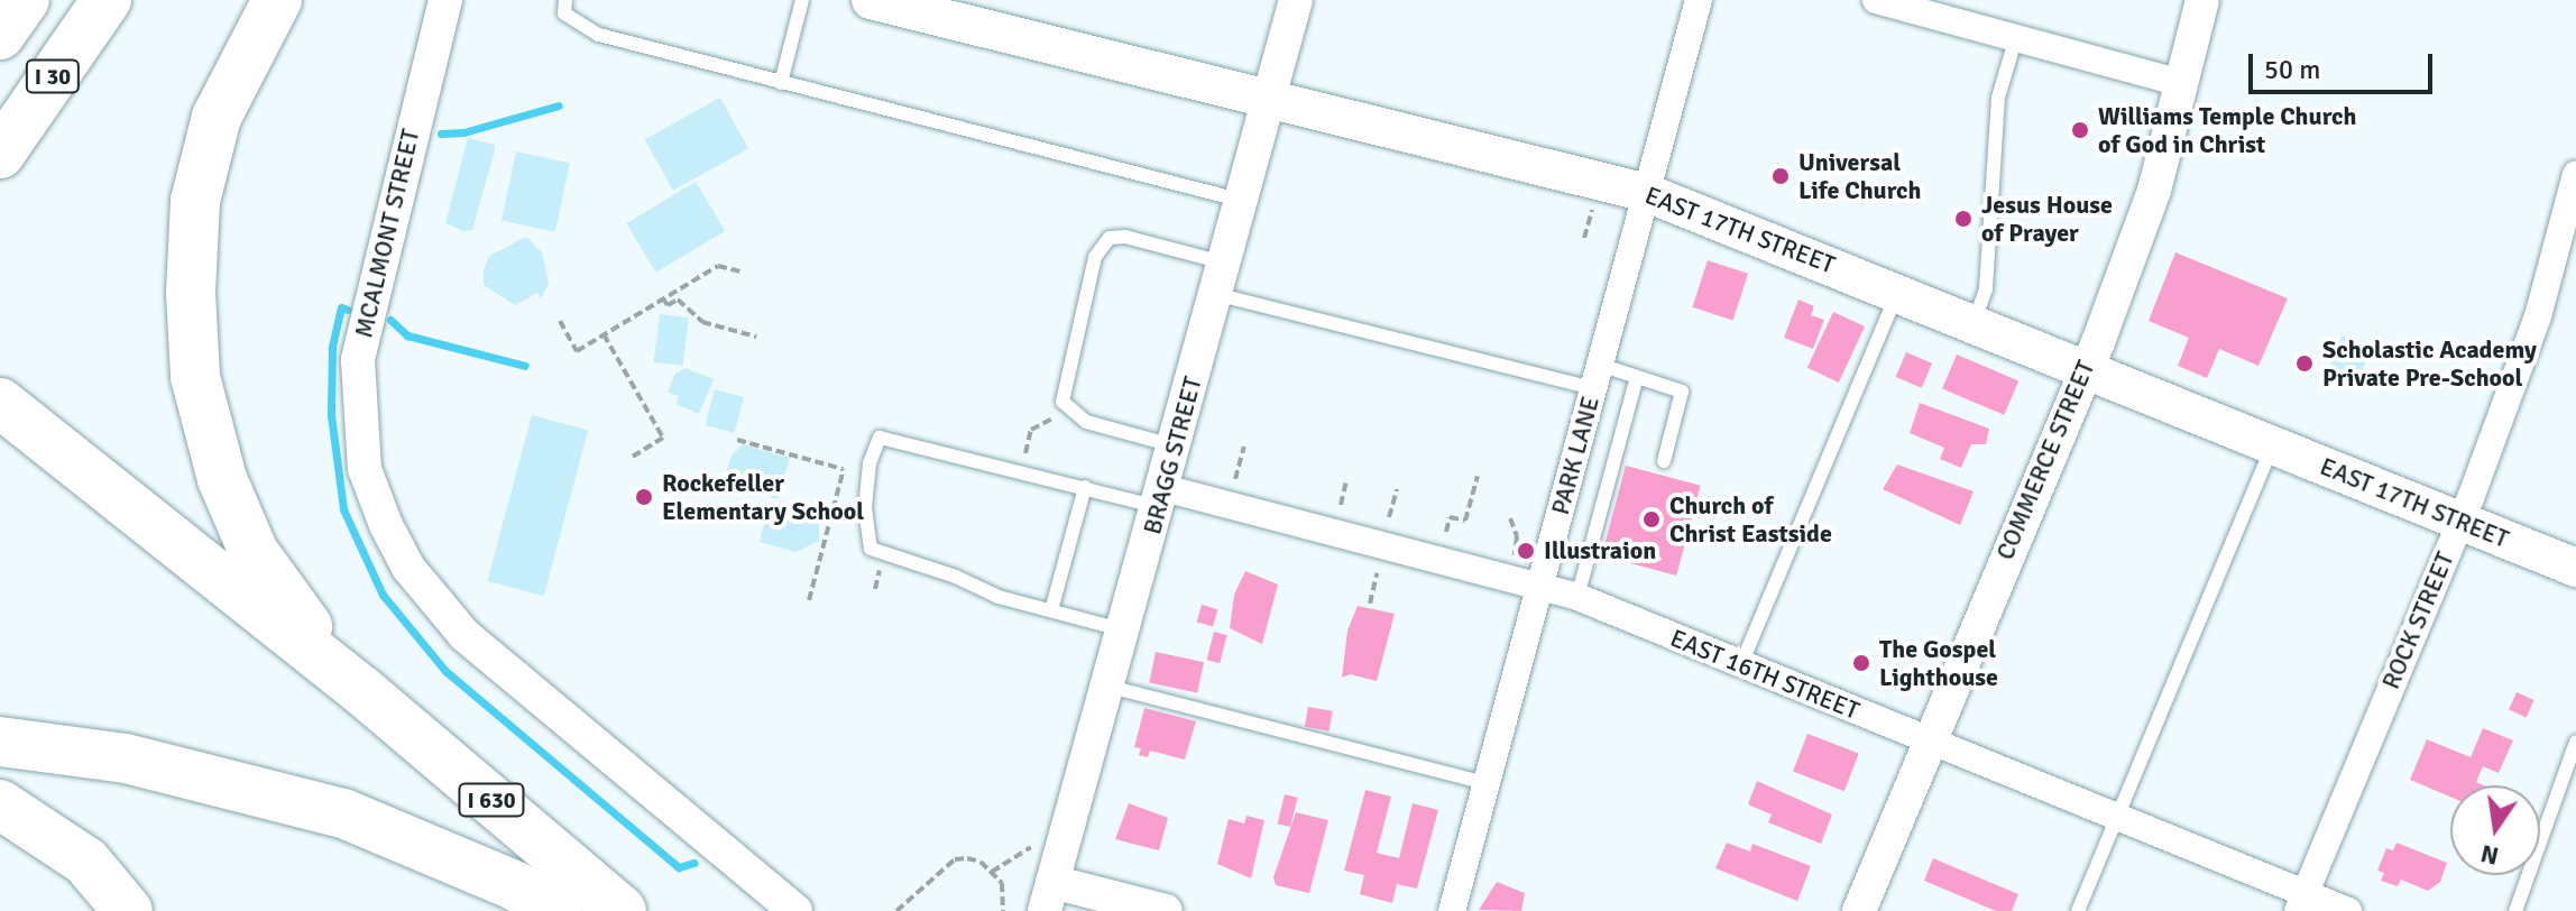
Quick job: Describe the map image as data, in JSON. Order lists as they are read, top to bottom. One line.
{"streets":{"highway":["I 30","I 630"],"main road":["EAST 17TH STREET"],"street":["MCALMONT STREET","BRAGG STREET","PARK LANE","COMMERCE STREET","ROCK STREET","EAST 16TH STREET"]},"crossings":[["EAST 17TH STREET","BRAGG STREET"],["EAST 17TH STREET","PARK LANE"],["EAST 17TH STREET","COMMERCE STREET"],["EAST 17TH STREET","ROCK STREET"],["BRAGG STREET","EAST 16TH STREET"],["PARK LANE","EAST 16TH STREET"],["COMMERCE STREET","EAST 16TH STREET"],["ROCK STREET","EAST 16TH STREET"]],"places":["Williams Temple Church of God in Christ","Universal Life Church","Jesus House of Prayer","Scholastic Academy Private Pre-School","Rockefeller Elementary School","Church of Christ Eastside","Illustraion","The Gospel Lighthouse"],"scale_bar":"50 m","north":"bottom"}
